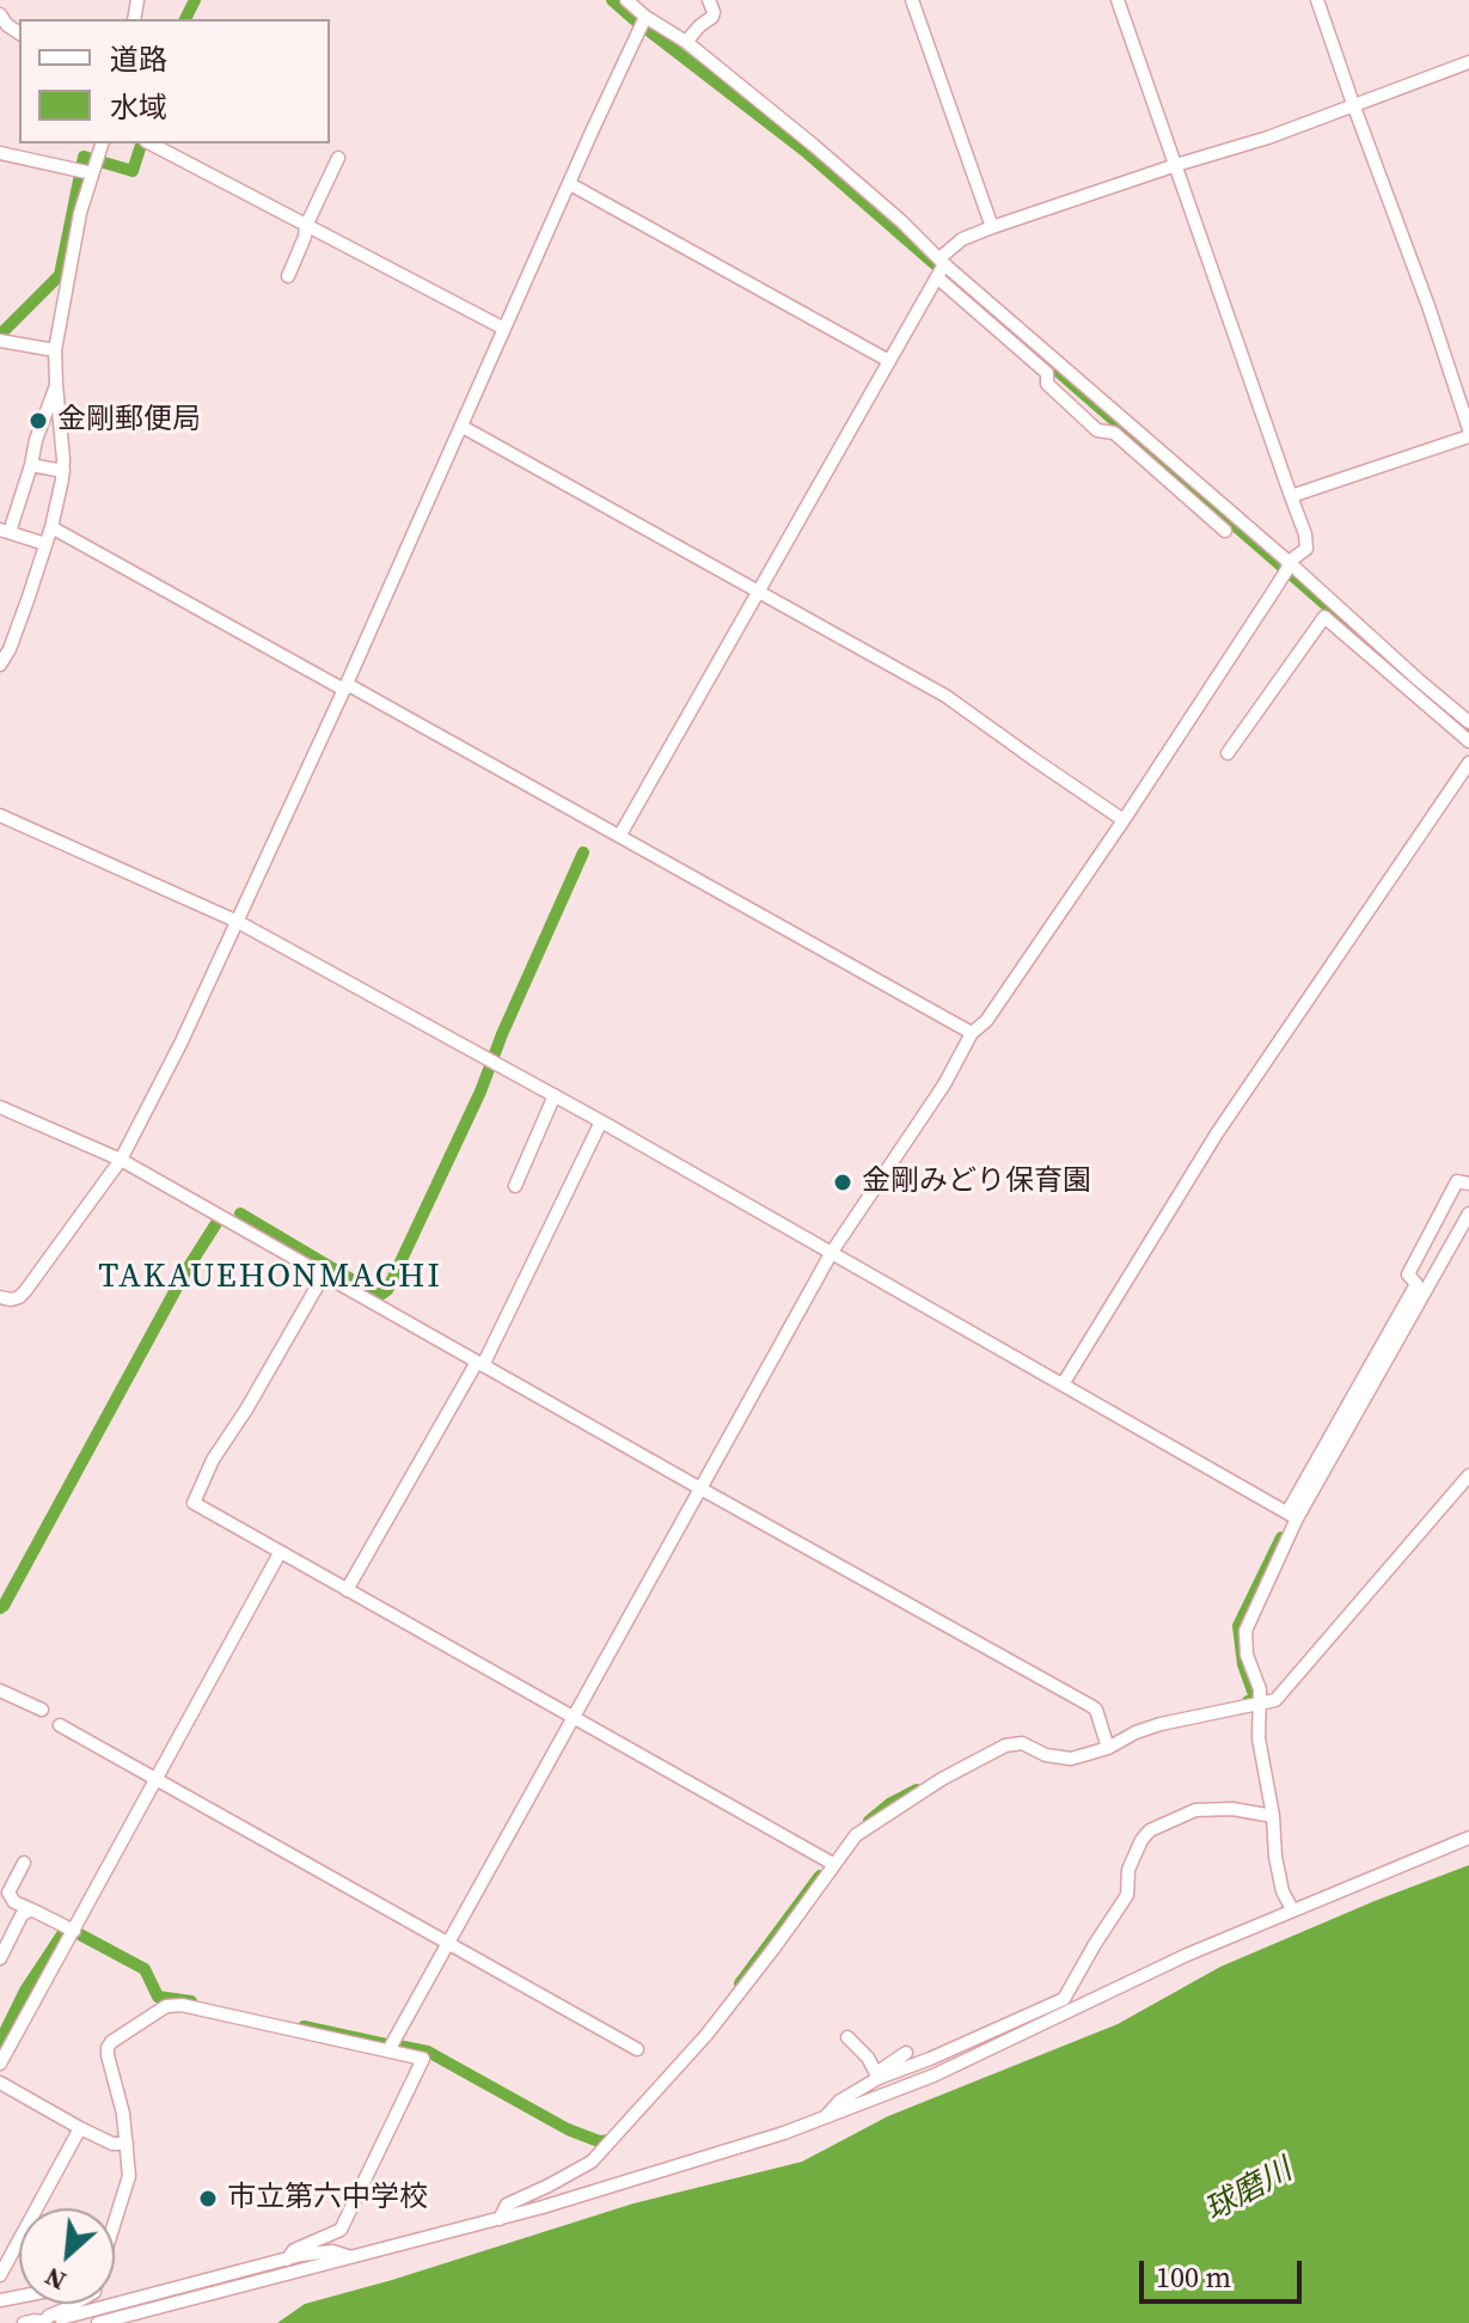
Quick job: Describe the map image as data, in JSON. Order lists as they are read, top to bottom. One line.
{"districts":["TAKAUEHONMACHI"],"water":["球磨川"],"places":["金剛郵便局","金剛みどり保育園","市立第六中学校"],"legend":["道路","水域"],"scale_bar":"100 m","north":"bottom left"}
